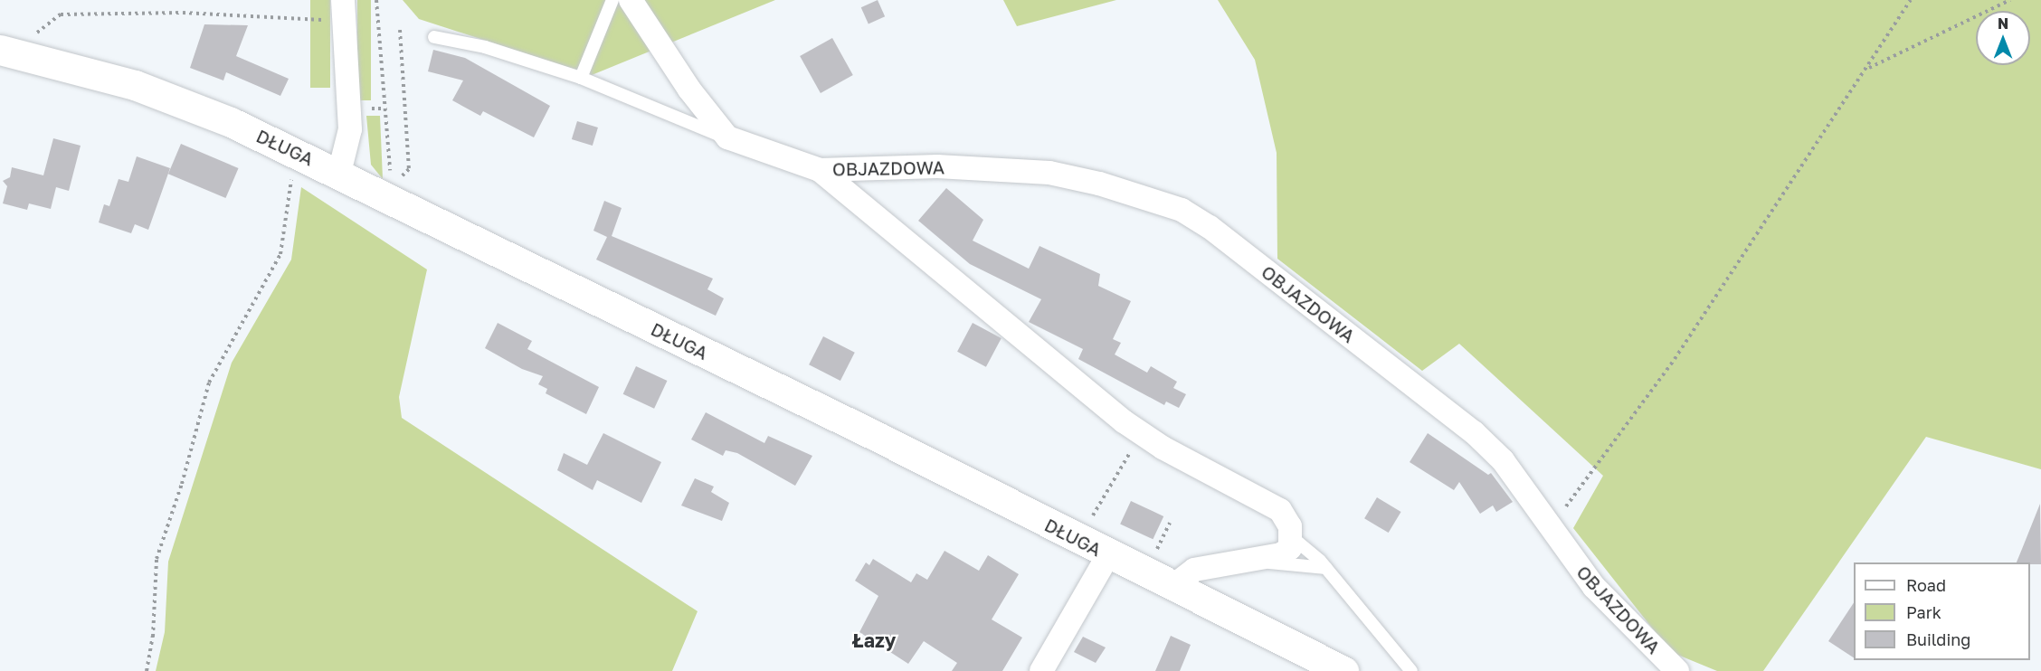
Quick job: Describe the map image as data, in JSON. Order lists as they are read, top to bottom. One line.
{"streets":{"street":["DŁUGA","OBJAZDOWA"]},"districts":["Łazy"],"legend":["Road","Park","Building"],"north":"top"}
